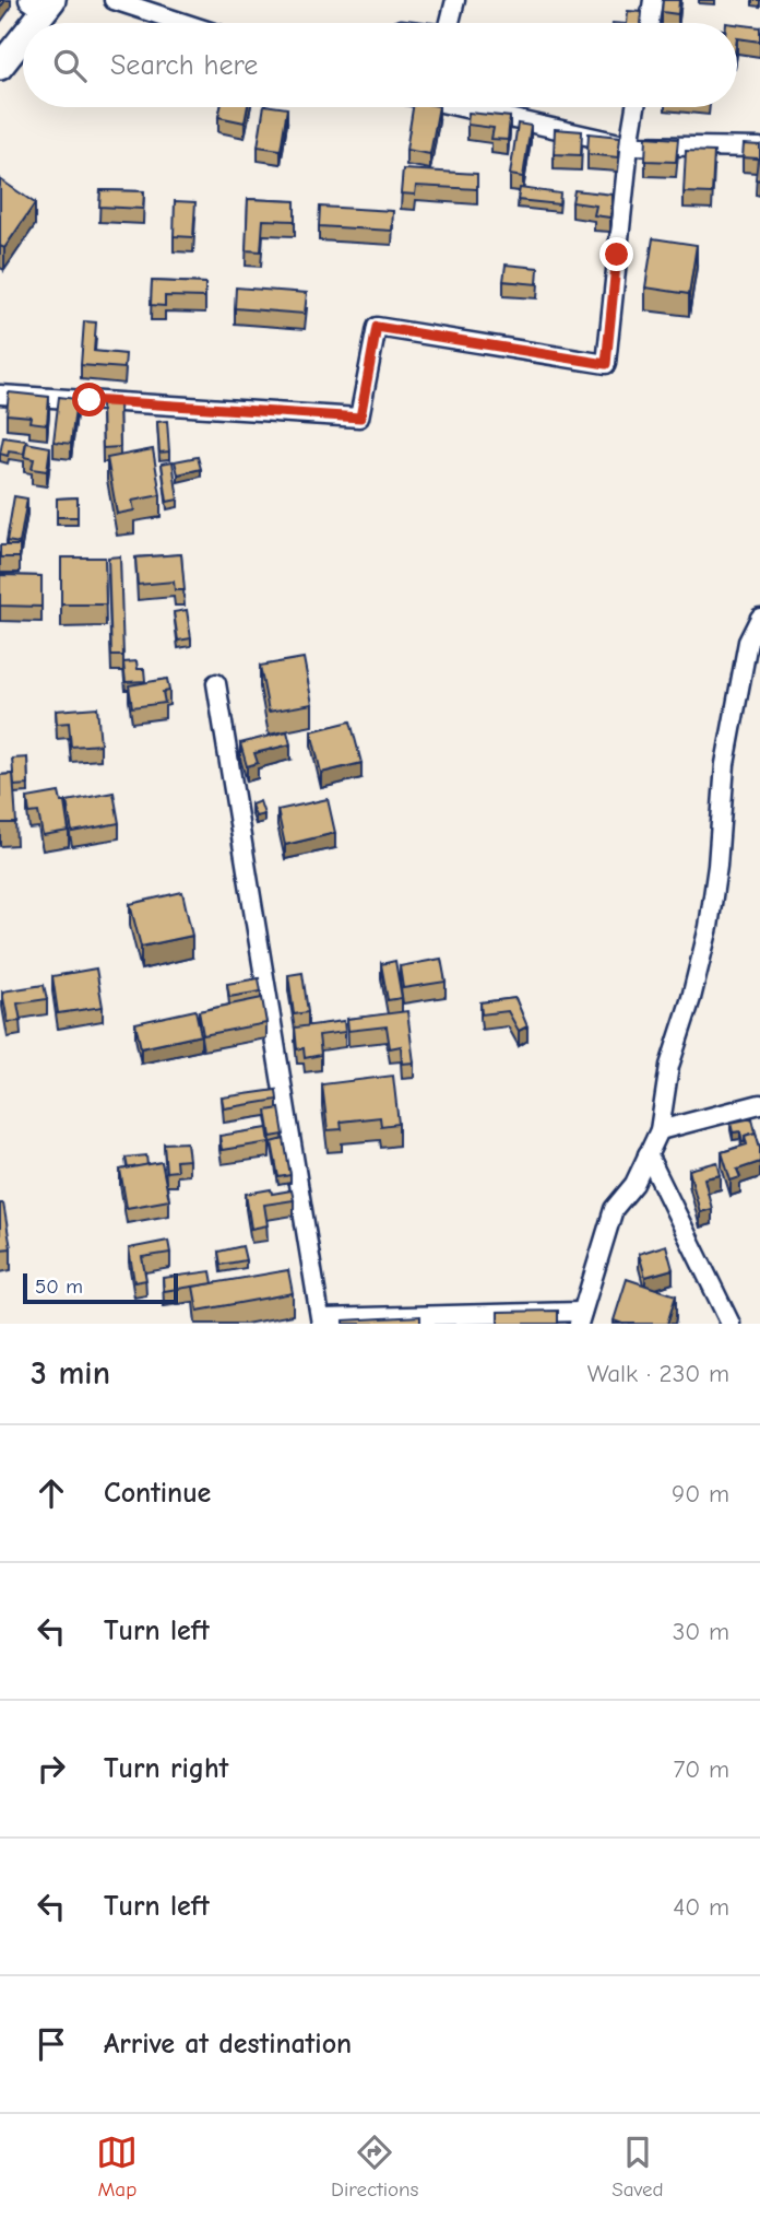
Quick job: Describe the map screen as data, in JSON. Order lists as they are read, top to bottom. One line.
{"scale_bar":"50 m","page":{"search":"Search here","scale":"50 m","heading":["3 min","Walk · 230 m"],"list":[["Continue","90 m"],["Turn left","30 m"],["Turn right","70 m"],["Turn left","40 m"],"Arrive at destination"],"nav":["Map","Directions","Saved"]}}
